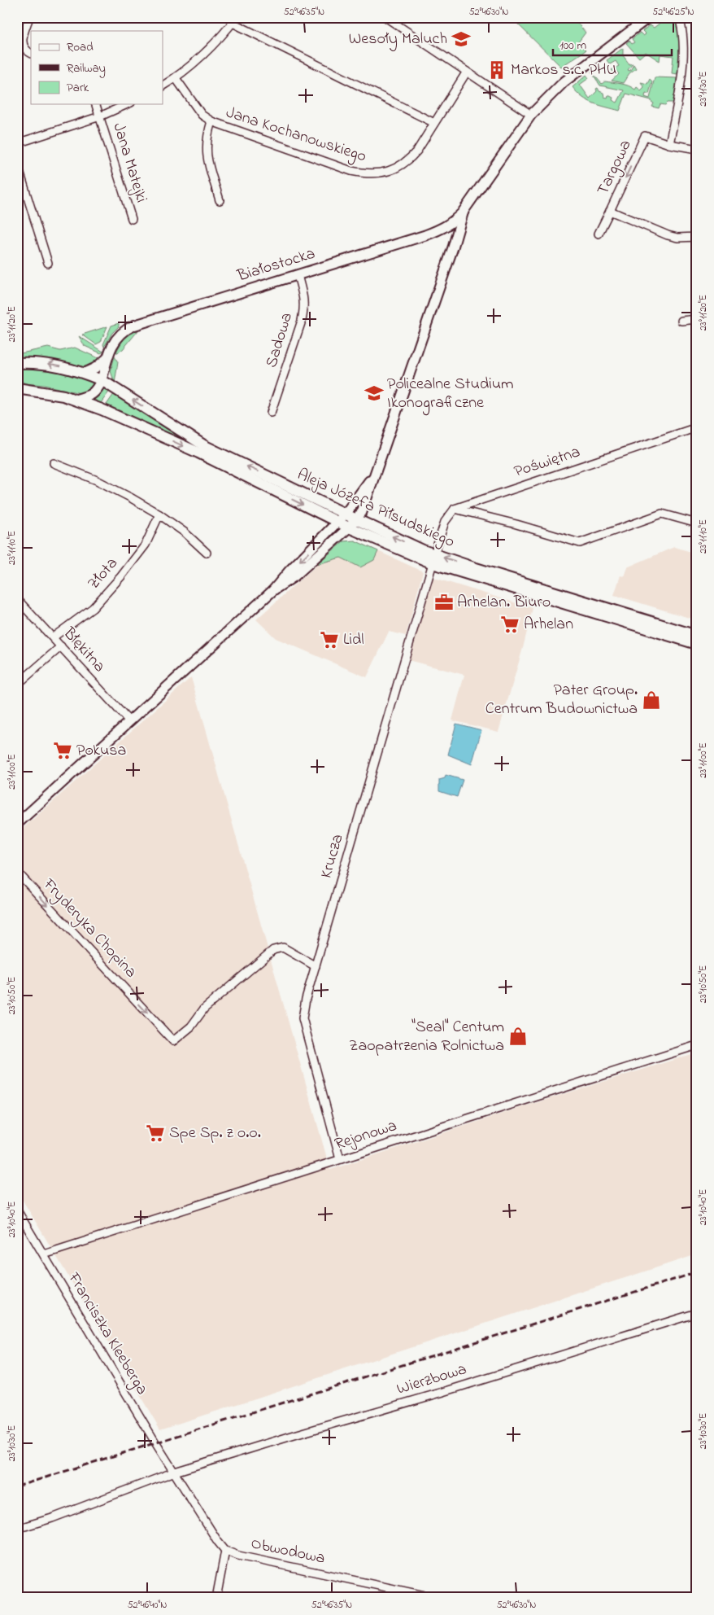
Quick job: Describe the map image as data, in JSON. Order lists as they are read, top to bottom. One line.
{"streets":{"main road":["Aleja Józefa Piłsudskiego"],"street":["Jana Kochanowskiego","Jana Matejki","Targowa","Białostocka","Sadowa","Poświętna","Złota","Błękitna","Krucza","Fryderyka Chopina","Rejonowa","Franciszka Kleeberga","Wierzbowa","Obwodowa"]},"crossings":[["Białostocka","Sadowa"],["Białostocka","Aleja Józefa Piłsudskiego"],["Aleja Józefa Piłsudskiego","Krucza"],["Złota","Błękitna"],["Krucza","Fryderyka Chopina"],["Krucza","Rejonowa"],["Rejonowa","Franciszka Kleeberga"],["Franciszka Kleeberga","Wierzbowa"],["Franciszka Kleeberga","Obwodowa"],["Wierzbowa","Obwodowa"]],"one_way":["Targowa"],"places":{"school or university":["Wesoły Maluch","Policealne Studium Ikonograficzne"],"building":["Markos s.c. PHU"],"office":["Arhelan. Biuro"],"supermarket":["Arhelan","Lidl","Pokusa","Spe Sp. z o.o."],"shop":["Pater Group. Centrum Budownictwa","\"Seal\" Centum Zaopatrzenia Rolnictwa"]},"legend":["Road","Railway","Park"],"scale_bar":"100 m","coordinates":["52°46'35\"N","52°46'30\"N","52°46'25\"N","23°11'30\"E","23°11'20\"E","23°11'10\"E","23°11'00\"E","23°10'50\"E","23°10'40\"E","23°10'30\"E","52°46'40\"N"]}
